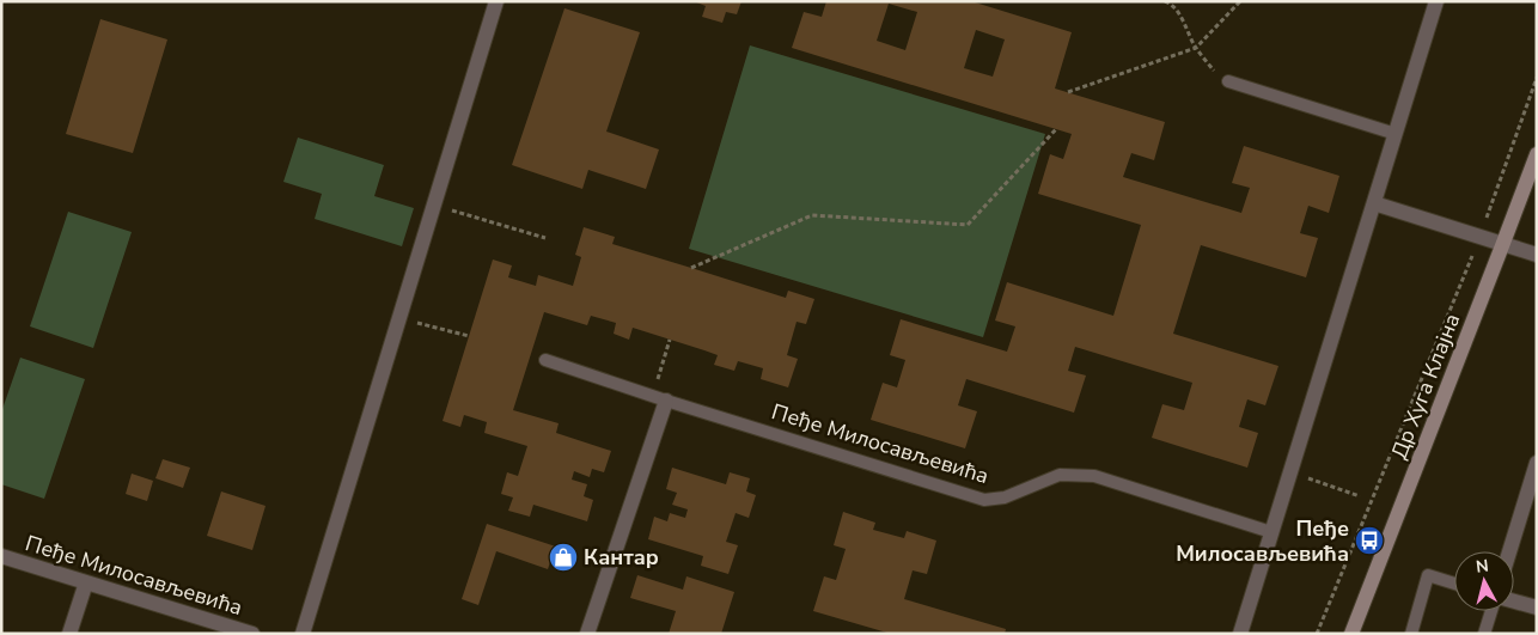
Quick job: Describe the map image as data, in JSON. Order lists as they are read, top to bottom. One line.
{"streets":{"main road":["Др Хуга Клајна"],"street":["Пеђе Милосављевића"]},"places":{"bus stop":["Пеђе Милосављевића"],"shop":["Кантар"]},"north":"top"}
